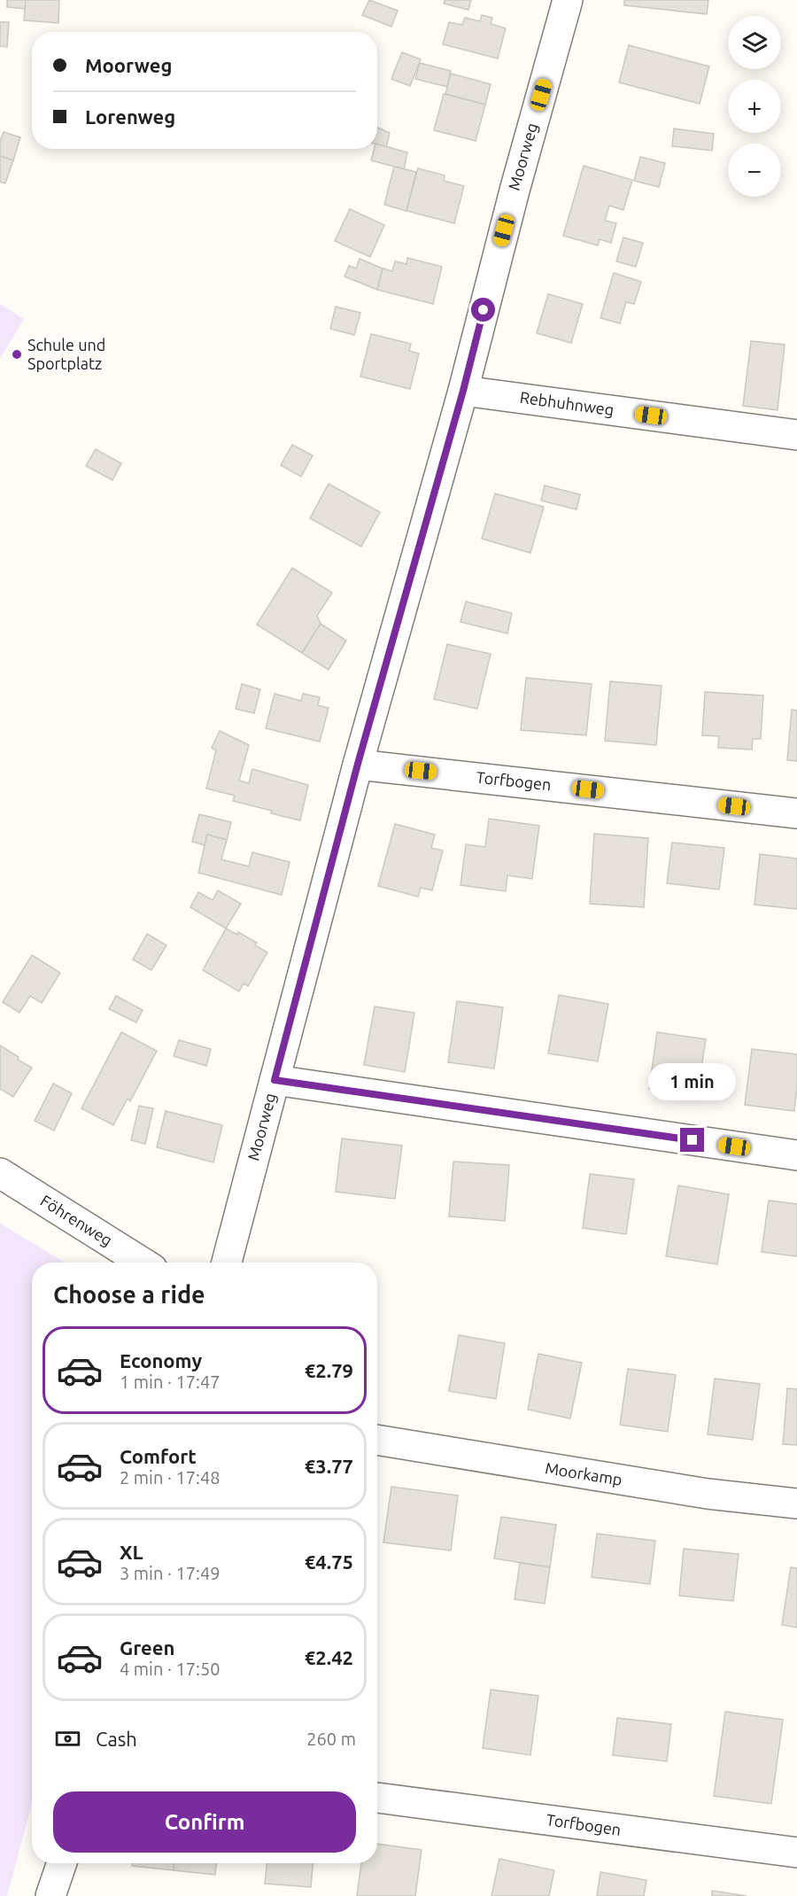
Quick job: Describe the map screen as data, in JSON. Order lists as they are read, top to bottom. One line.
{"streets":{"street":["Moorweg","Rebhuhnweg","Torfbogen","Föhrenweg","Moorkamp"]},"crossings":[["Moorweg","Rebhuhnweg"],["Moorweg","Torfbogen"]],"places":["Schule und Sportplatz"],"page":{"map_buttons":["+","−"],"banner":["Moorweg","Lorenweg"],"bubble":"1 min","heading":"Choose a ride","list":[{"name":"Economy","note":"1 min · 17:47","value":"€2.79"},{"name":"Comfort","note":"2 min · 17:48","value":"€3.77"},{"name":"XL","note":"3 min · 17:49","value":"€4.75"},{"name":"Green","note":"4 min · 17:50","value":"€2.42"}],"pay":["Cash","260 m"],"buttons":"Confirm"}}
